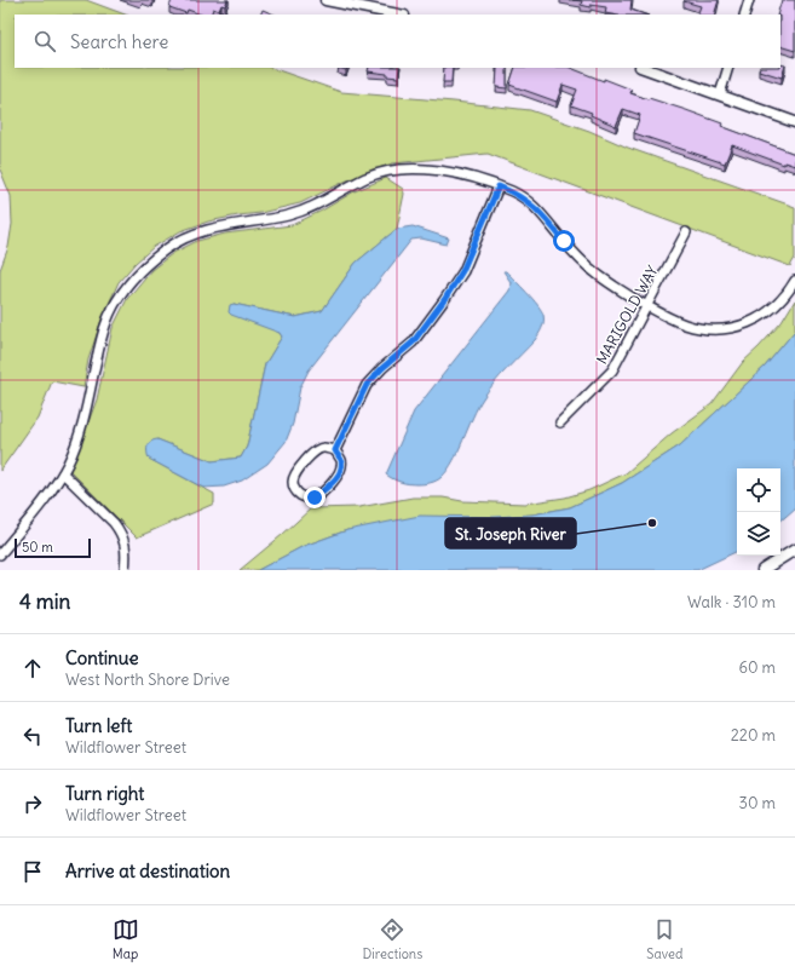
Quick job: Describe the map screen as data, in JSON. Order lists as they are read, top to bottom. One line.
{"streets":{"street":["MARIGOLD WAY"]},"places":["St. Joseph River"],"scale_bar":"50 m","page":{"search":"Search here","scale":"50 m","heading":["4 min","Walk · 310 m"],"list":[["Continue","West North Shore Drive","60 m"],["Turn left","Wildflower Street","220 m"],["Turn right","Wildflower Street","30 m"],"Arrive at destination"],"nav":["Map","Directions","Saved"]}}
